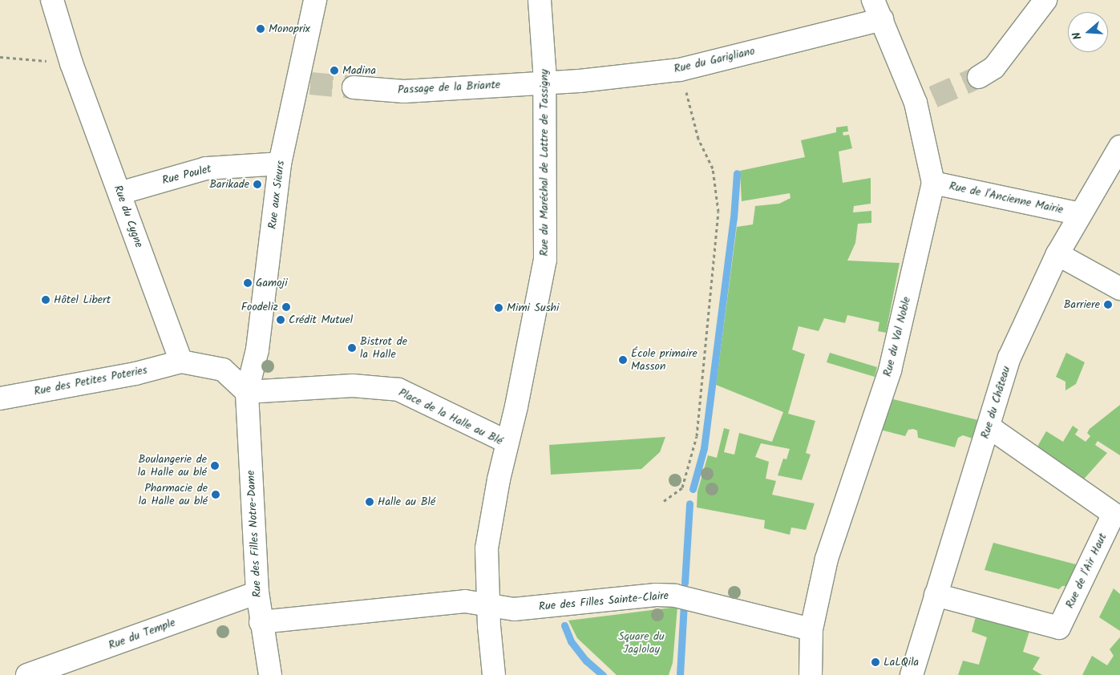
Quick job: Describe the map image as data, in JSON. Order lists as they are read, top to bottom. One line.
{"streets":{"street":["Rue du Garigliano","Passage de la Briante","Rue du Maréchal de Lattre de Tassigny","Rue Poulet","Rue aux Sieurs","Rue de l'Ancienne Mairie","Rue du Cygne","Rue du Val Noble","Rue des Petites Poteries","Rue du Château","Place de la Halle au Blé","Rue des Filles Notre-Dame","Rue de l'Air Haut","Rue des Filles Sainte-Claire","Rue du Temple"]},"crossings":[["Rue du Garigliano","Passage de la Briante"],["Rue du Garigliano","Rue du Maréchal de Lattre de Tassigny"],["Rue du Garigliano","Rue du Val Noble"],["Passage de la Briante","Rue du Maréchal de Lattre de Tassigny"],["Rue du Maréchal de Lattre de Tassigny","Place de la Halle au Blé"],["Rue Poulet","Rue aux Sieurs"],["Rue Poulet","Rue du Cygne"],["Rue aux Sieurs","Place de la Halle au Blé"],["Rue aux Sieurs","Rue des Filles Notre-Dame"],["Rue de l'Ancienne Mairie","Rue du Val Noble"],["Rue de l'Ancienne Mairie","Rue du Château"],["Rue du Cygne","Rue des Petites Poteries"],["Rue du Val Noble","Rue des Filles Sainte-Claire"],["Rue du Château","Rue de l'Air Haut"],["Place de la Halle au Blé","Rue des Filles Notre-Dame"],["Place de la Halle au Blé","Rue des Filles Sainte-Claire"],["Rue des Filles Notre-Dame","Rue du Temple"]],"parks":["Square du Jaglolay"],"places":["Monoprix","Madina","Barikade","Gamoji","Hôtel Libert","Barriere","Foodeliz","Mimi Sushi","Crédit Mutuel","Bistrot de la Halle","École primaire Masson","Boulangerie de la Halle au blé","Pharmacie de la Halle au blé","Halle au Blé","LaLQila"],"north":"left"}
